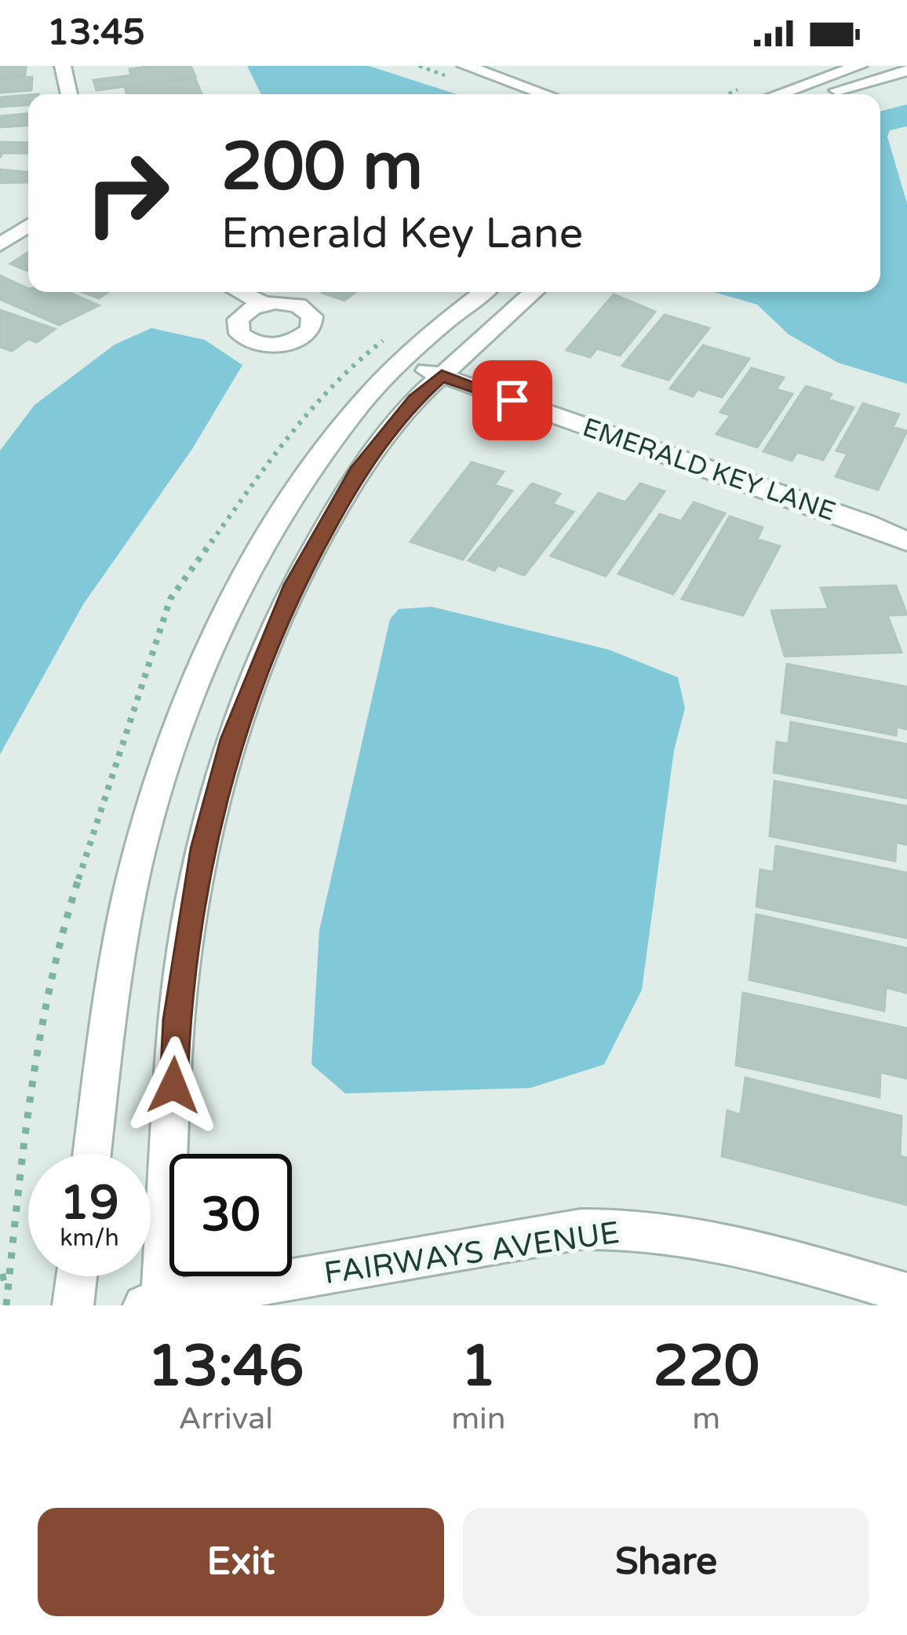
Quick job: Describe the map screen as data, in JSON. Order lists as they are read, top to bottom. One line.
{"streets":{"street":["EMERALD KEY LANE","FAIRWAYS AVENUE"]},"page":{"status":"13:45","turn":["200 m","Emerald Key Lane"],"speed":"19 km/h","limit":"30","eta":["13:46","Arrival","1","min","220","m"],"buttons":["Exit","Share"]}}
